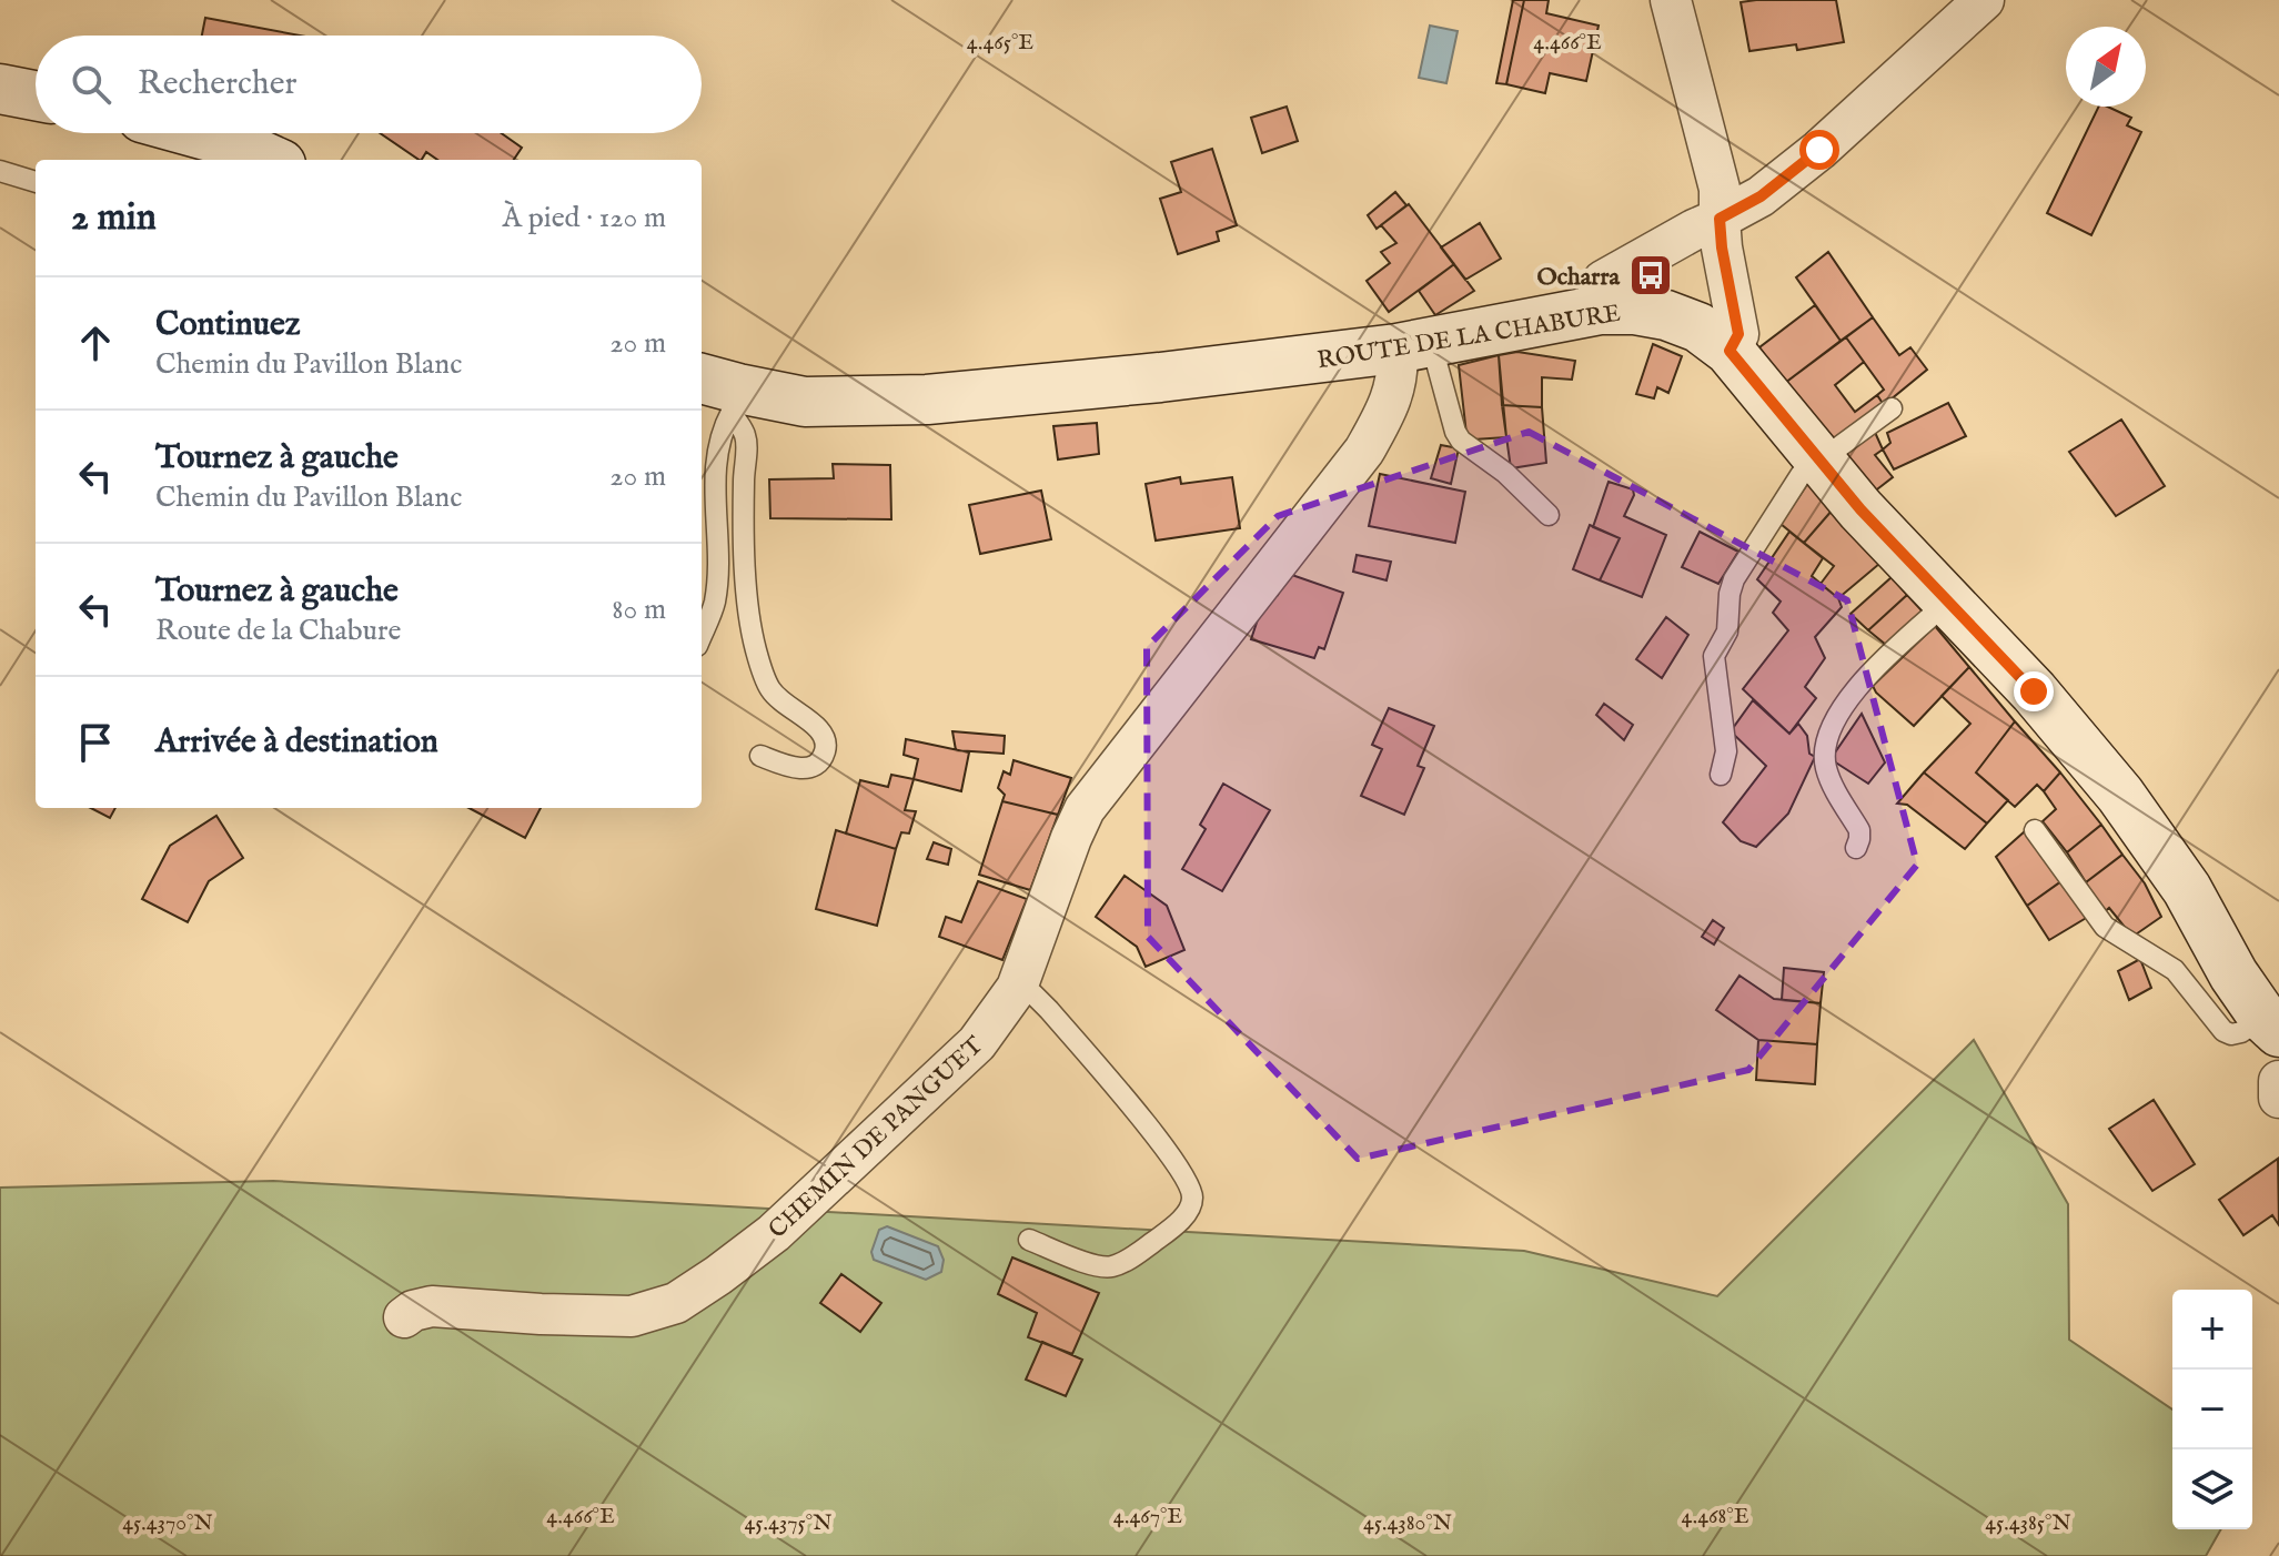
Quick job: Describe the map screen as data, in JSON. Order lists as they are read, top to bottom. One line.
{"streets":{"main road":["ROUTE DE LA CHABURE"],"street":["CHEMIN DE PANGUET"]},"crossings":[["ROUTE DE LA CHABURE","CHEMIN DE PANGUET"]],"places":{"bus stop":["Ocharra"]},"north":"top right","page":{"search":"Rechercher","heading":["2 min","À pied · 120 m"],"list":[["Continuez","Chemin du Pavillon Blanc","20 m"],["Tournez à gauche","Chemin du Pavillon Blanc","20 m"],["Tournez à gauche","Route de la Chabure","80 m"],"Arrivée à destination"],"map_buttons":["+","−"]},"coordinates":["4.466°E","4.465°E","4.467°E","4.468°E","45.4370°N","45.4375°N","45.4380°N","45.4385°N"]}
